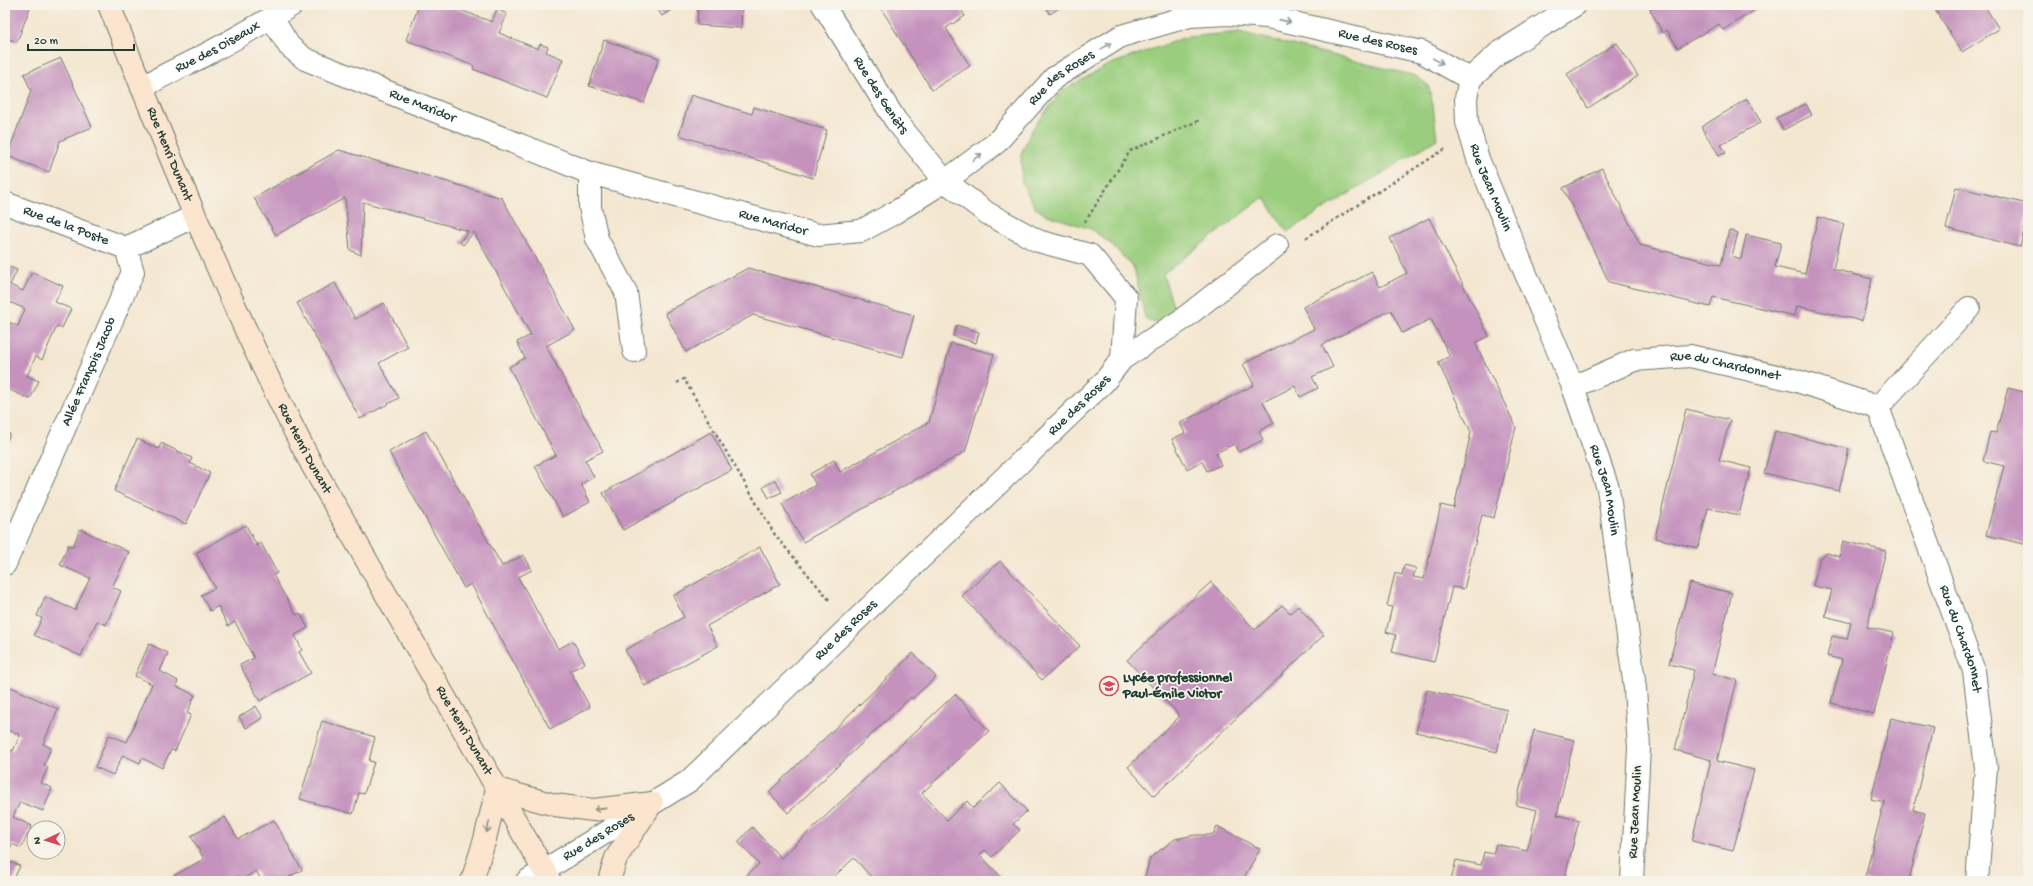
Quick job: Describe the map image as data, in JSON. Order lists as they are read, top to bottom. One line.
{"streets":{"street":["Rue des Roses","Rue des Oiseaux","Rue des Genêts","Rue Maridor","Rue Henri Dunant","Rue Jean Moulin","Rue de la Poste","Rue du Chardonnet","Allée François Jacob"]},"crossings":[["Rue des Roses","Rue des Genêts"],["Rue des Roses","Rue Maridor"],["Rue des Roses","Rue Henri Dunant"],["Rue des Roses","Rue Jean Moulin"],["Rue des Oiseaux","Rue Maridor"],["Rue des Oiseaux","Rue Henri Dunant"],["Rue des Genêts","Rue Maridor"],["Rue Jean Moulin","Rue du Chardonnet"],["Rue de la Poste","Allée François Jacob"]],"places":{"school or university":["Lycée professionnel Paul-Émile Victor"]},"scale_bar":"20 m","north":"left"}
